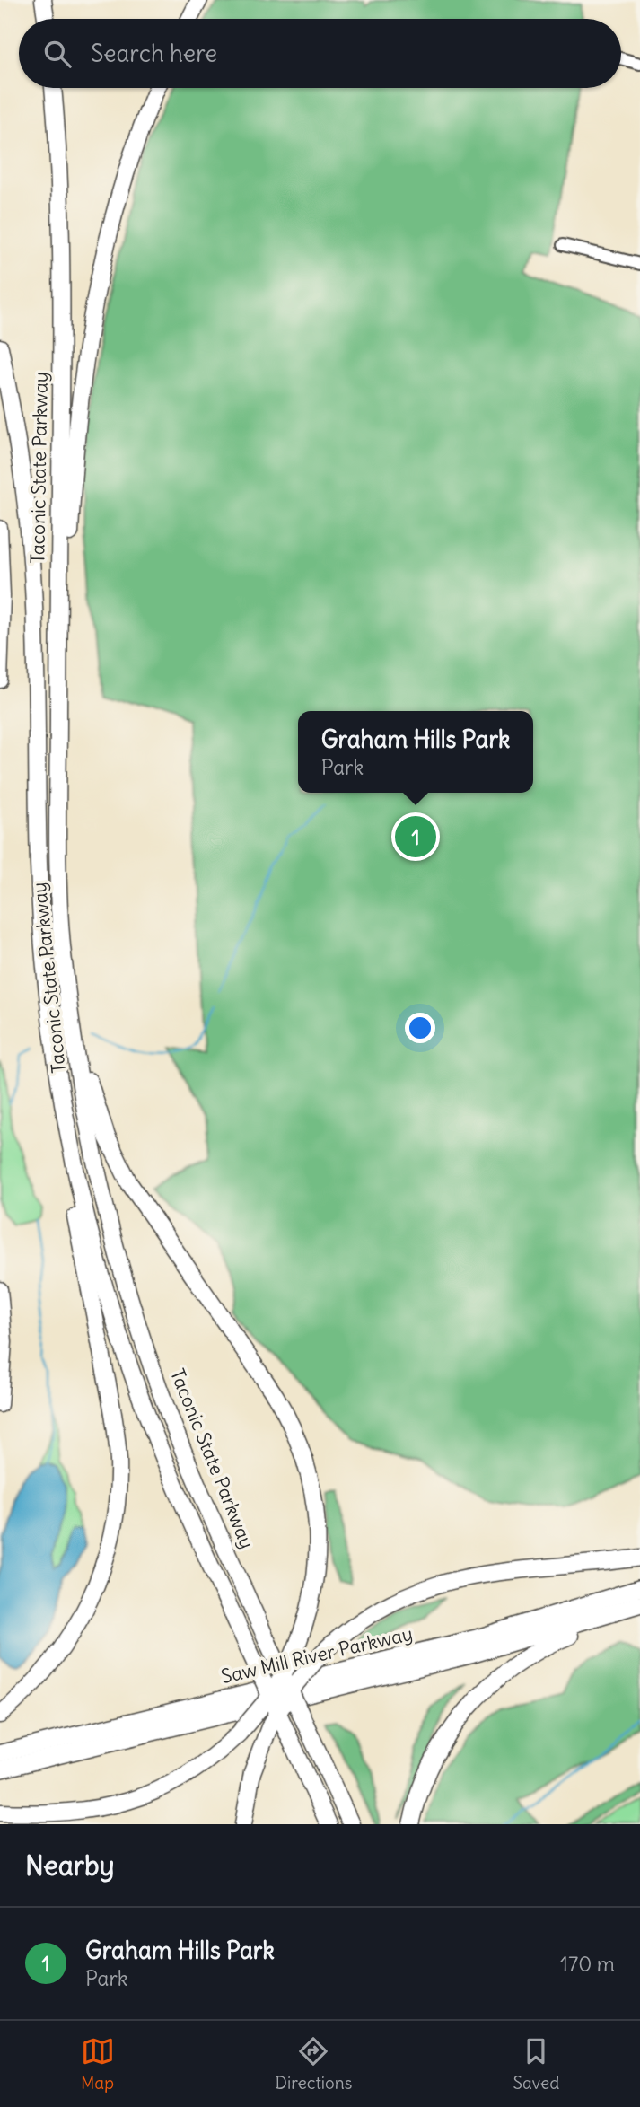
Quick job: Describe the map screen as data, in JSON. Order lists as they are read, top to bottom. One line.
{"streets":{"highway":["Taconic State Parkway","Saw Mill River Parkway"]},"page":{"search":"Search here","popup":["Graham Hills Park","Park"],"pins":"1","heading":"Nearby","list":[{"mark":"1","name":"Graham Hills Park","note":"Park","value":"170 m"}],"nav":["Map","Directions","Saved"]}}
